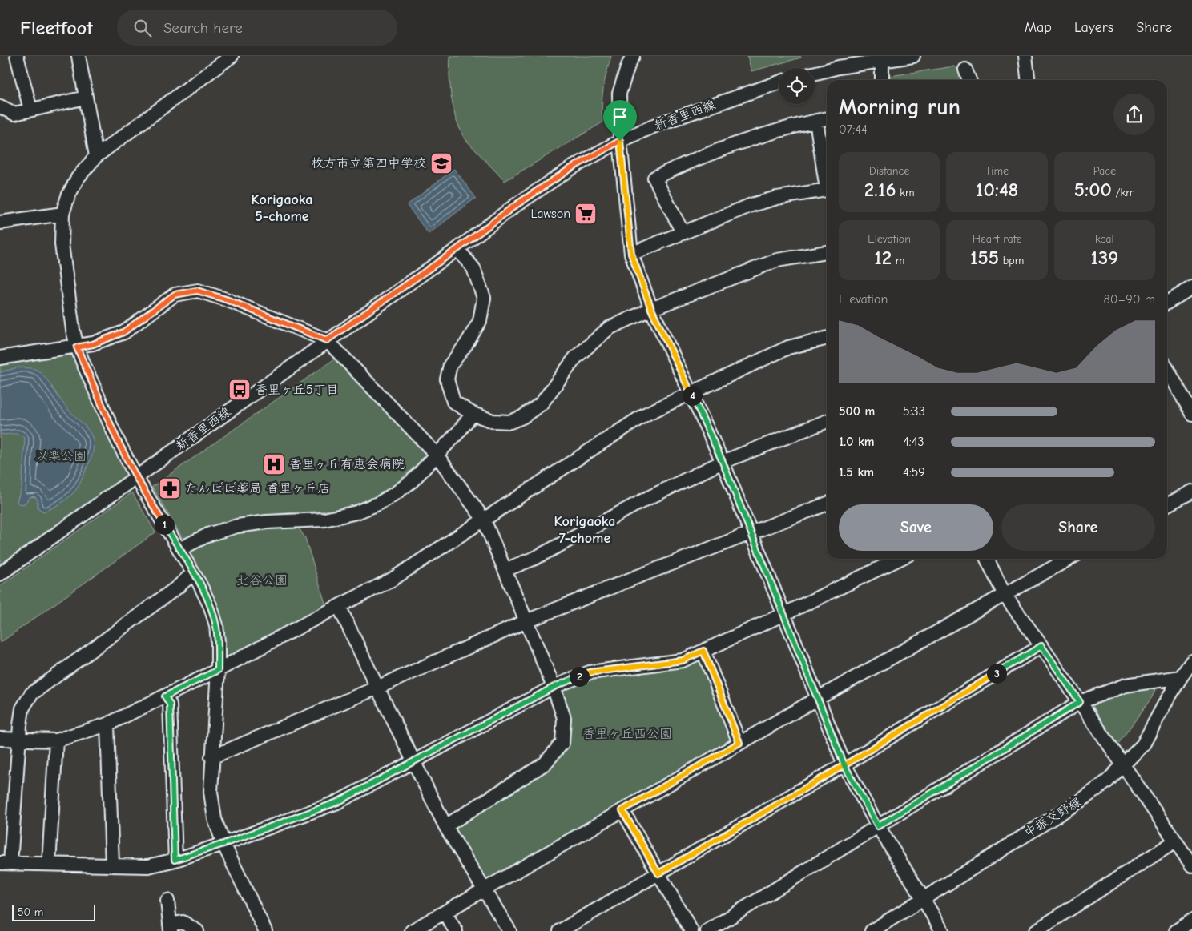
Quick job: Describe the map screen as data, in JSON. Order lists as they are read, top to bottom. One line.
{"streets":{"street":["新香里西線","中振交野線"]},"districts":["Korigaoka 5-chome","Korigaoka 7-chome"],"parks":["以楽公園","北谷公園","香里ヶ丘西公園"],"places":{"school or university":["枚方市立第四中学校"],"supermarket":["Lawson"],"bus stop":["香里ヶ丘5丁目"],"hospital":["香里ヶ丘有恵会病院"],"pharmacy":["たんぽぽ薬局 香里ヶ丘店"]},"scale_bar":"50 m","page":{"header":"Fleetfoot","search":"Search here","nav":["Map","Layers","Share"],"heading":["Morning run","07:44"],"stats":[["Distance","2.16 km"],["Time","10:48"],["Pace","5:00 /km"],["Elevation","12 m"],["Heart rate","155 bpm"],["kcal","139"]],"chart":["Elevation","80–90 m"],"pins":["4","1","3","2"],"list":[{"name":"500 m","note":"5:33"},{"name":"1.0 km","note":"4:43"},{"name":"1.5 km","note":"4:59"}],"buttons":["Save","Share"],"scale":"50 m"}}
